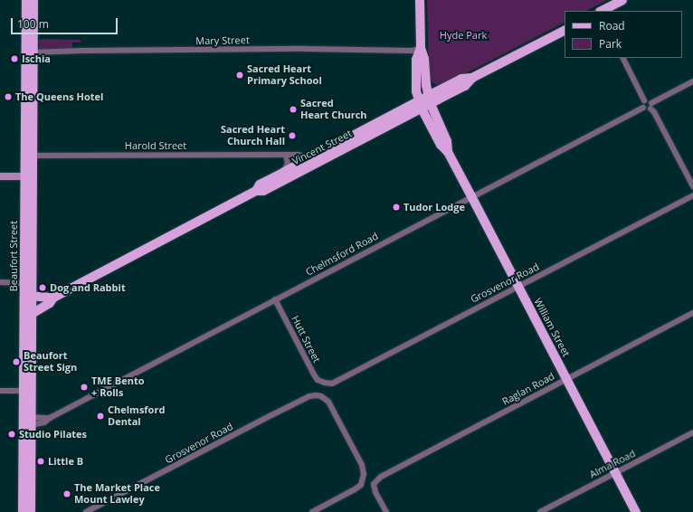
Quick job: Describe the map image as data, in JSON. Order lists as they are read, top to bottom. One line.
{"streets":{"main road":["Vincent Street","Beaufort Street","William Street"],"street":["Mary Street","Harold Street","Chelmsford Road","Grosvenor Road","Hutt Street","Raglan Road","Alma Road"]},"crossings":[["Mary Street","Beaufort Street"],["Mary Street","William Street"],["Harold Street","Vincent Street"],["Harold Street","Beaufort Street"],["Vincent Street","Beaufort Street"],["Vincent Street","William Street"],["Chelmsford Road","Beaufort Street"],["Chelmsford Road","William Street"],["Chelmsford Road","Hutt Street"],["Grosvenor Road","William Street"],["Grosvenor Road","Hutt Street"],["William Street","Raglan Road"],["William Street","Alma Road"]],"parks":["Hyde Park"],"places":["Ischia","Sacred Heart Primary School","The Queens Hotel","Sacred Heart Church","Sacred Heart Church Hall","Tudor Lodge","Dog and Rabbit","Beaufort Street Sign","TME Bento + Rolls","Chelmsford Dental","Studio Pilates","Little B","The Market Place Mount Lawley"],"legend":["Road","Park"],"scale_bar":"100 m"}
